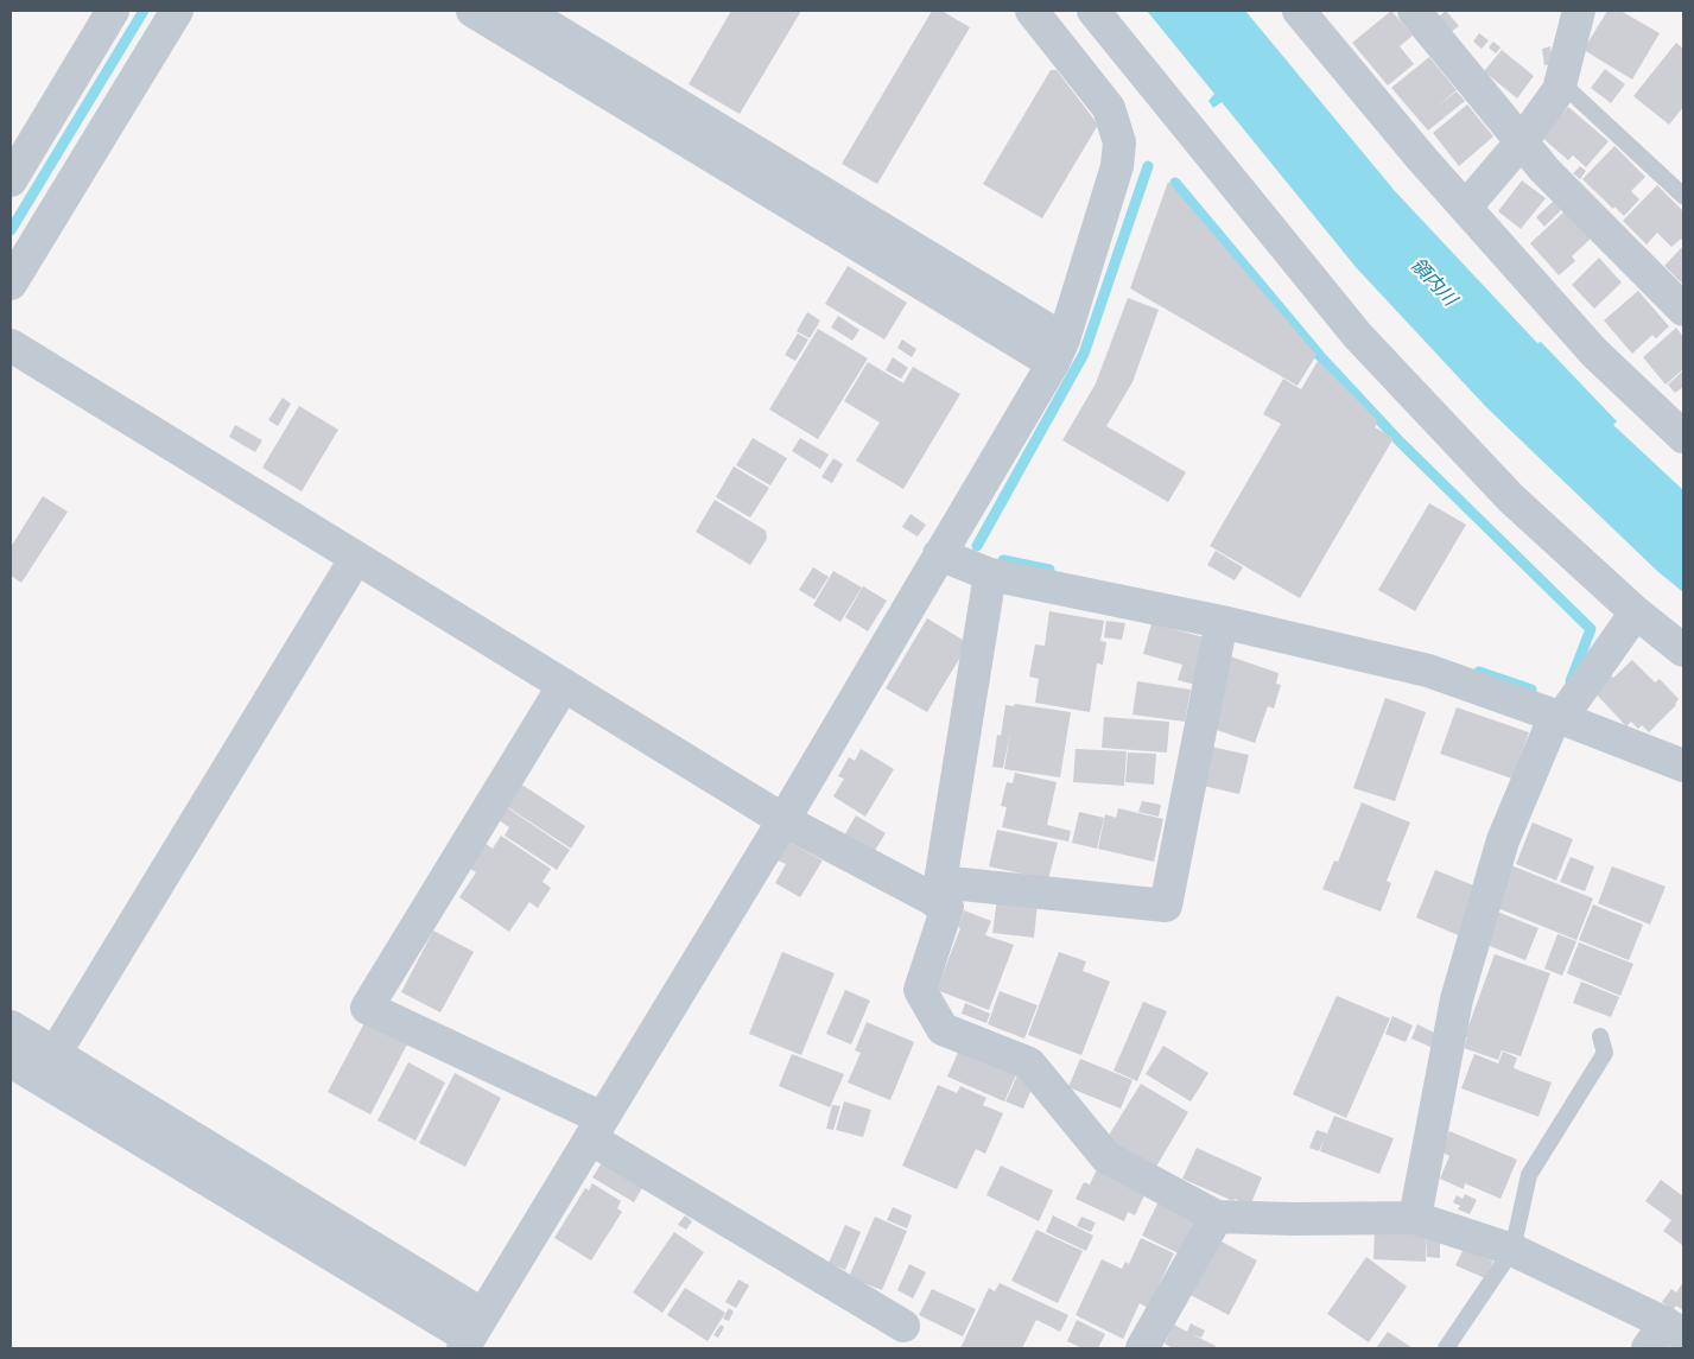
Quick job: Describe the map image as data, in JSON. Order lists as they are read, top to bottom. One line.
{"water":["領内川"]}
